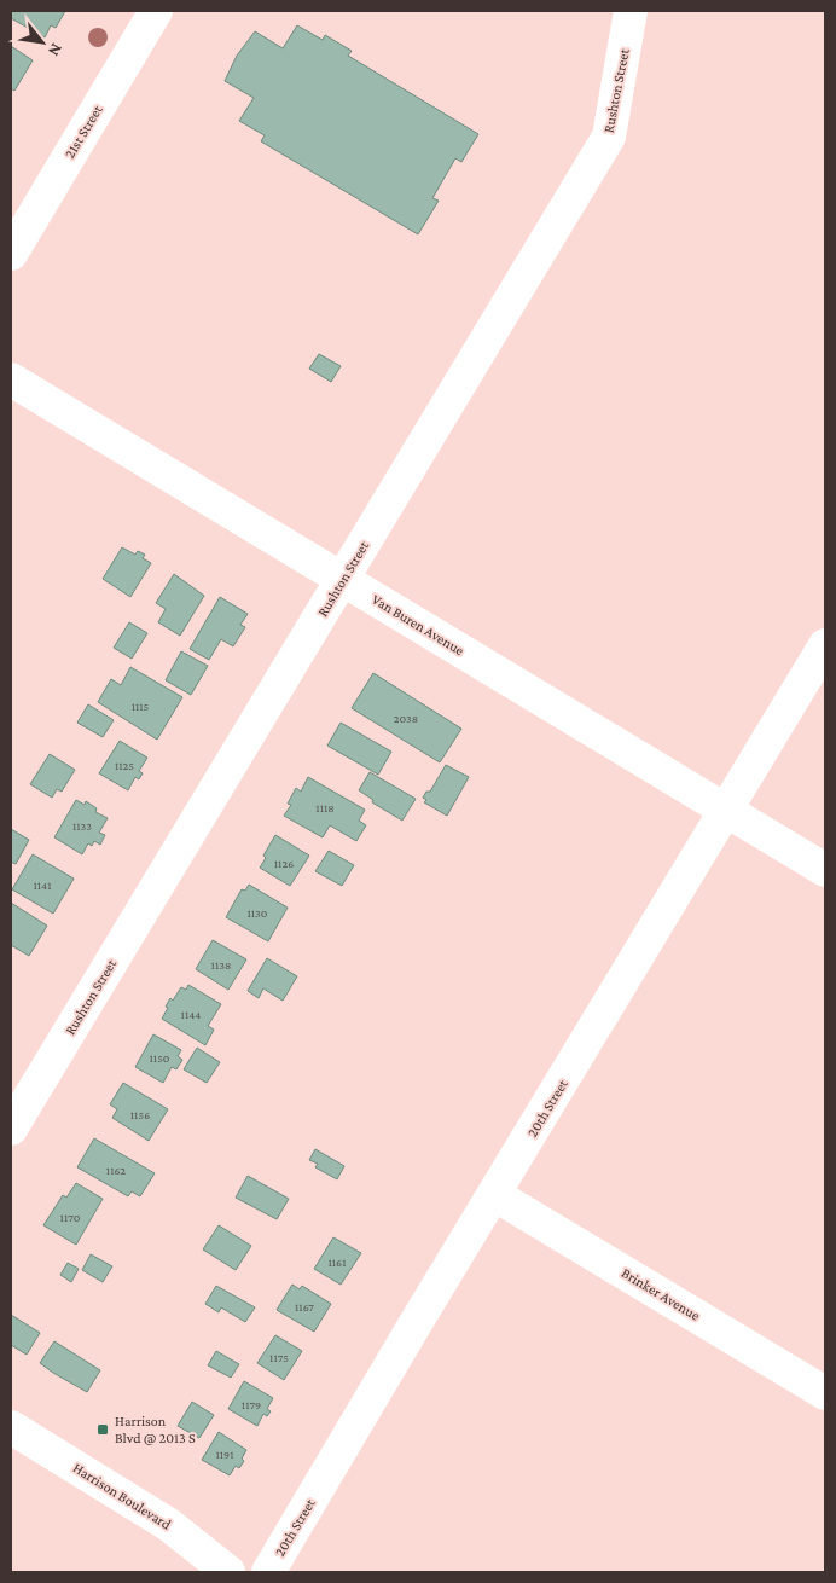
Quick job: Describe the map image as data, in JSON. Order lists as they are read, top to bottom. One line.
{"streets":{"street":["Rushton Street","21st Street","Van Buren Avenue","20th Street","Brinker Avenue","Harrison Boulevard"]},"crossings":[["Rushton Street","Van Buren Avenue"],["Van Buren Avenue","20th Street"],["20th Street","Brinker Avenue"]],"places":{"transit":["Harrison Blvd @ 2013 S"]},"house_numbers":["1115","2038","1125","1118","1133","1126","1141","1130","1138","1144","1150","1156","1162","1170","1161","1167","1175","1179","1191"],"north":"bottom right"}
